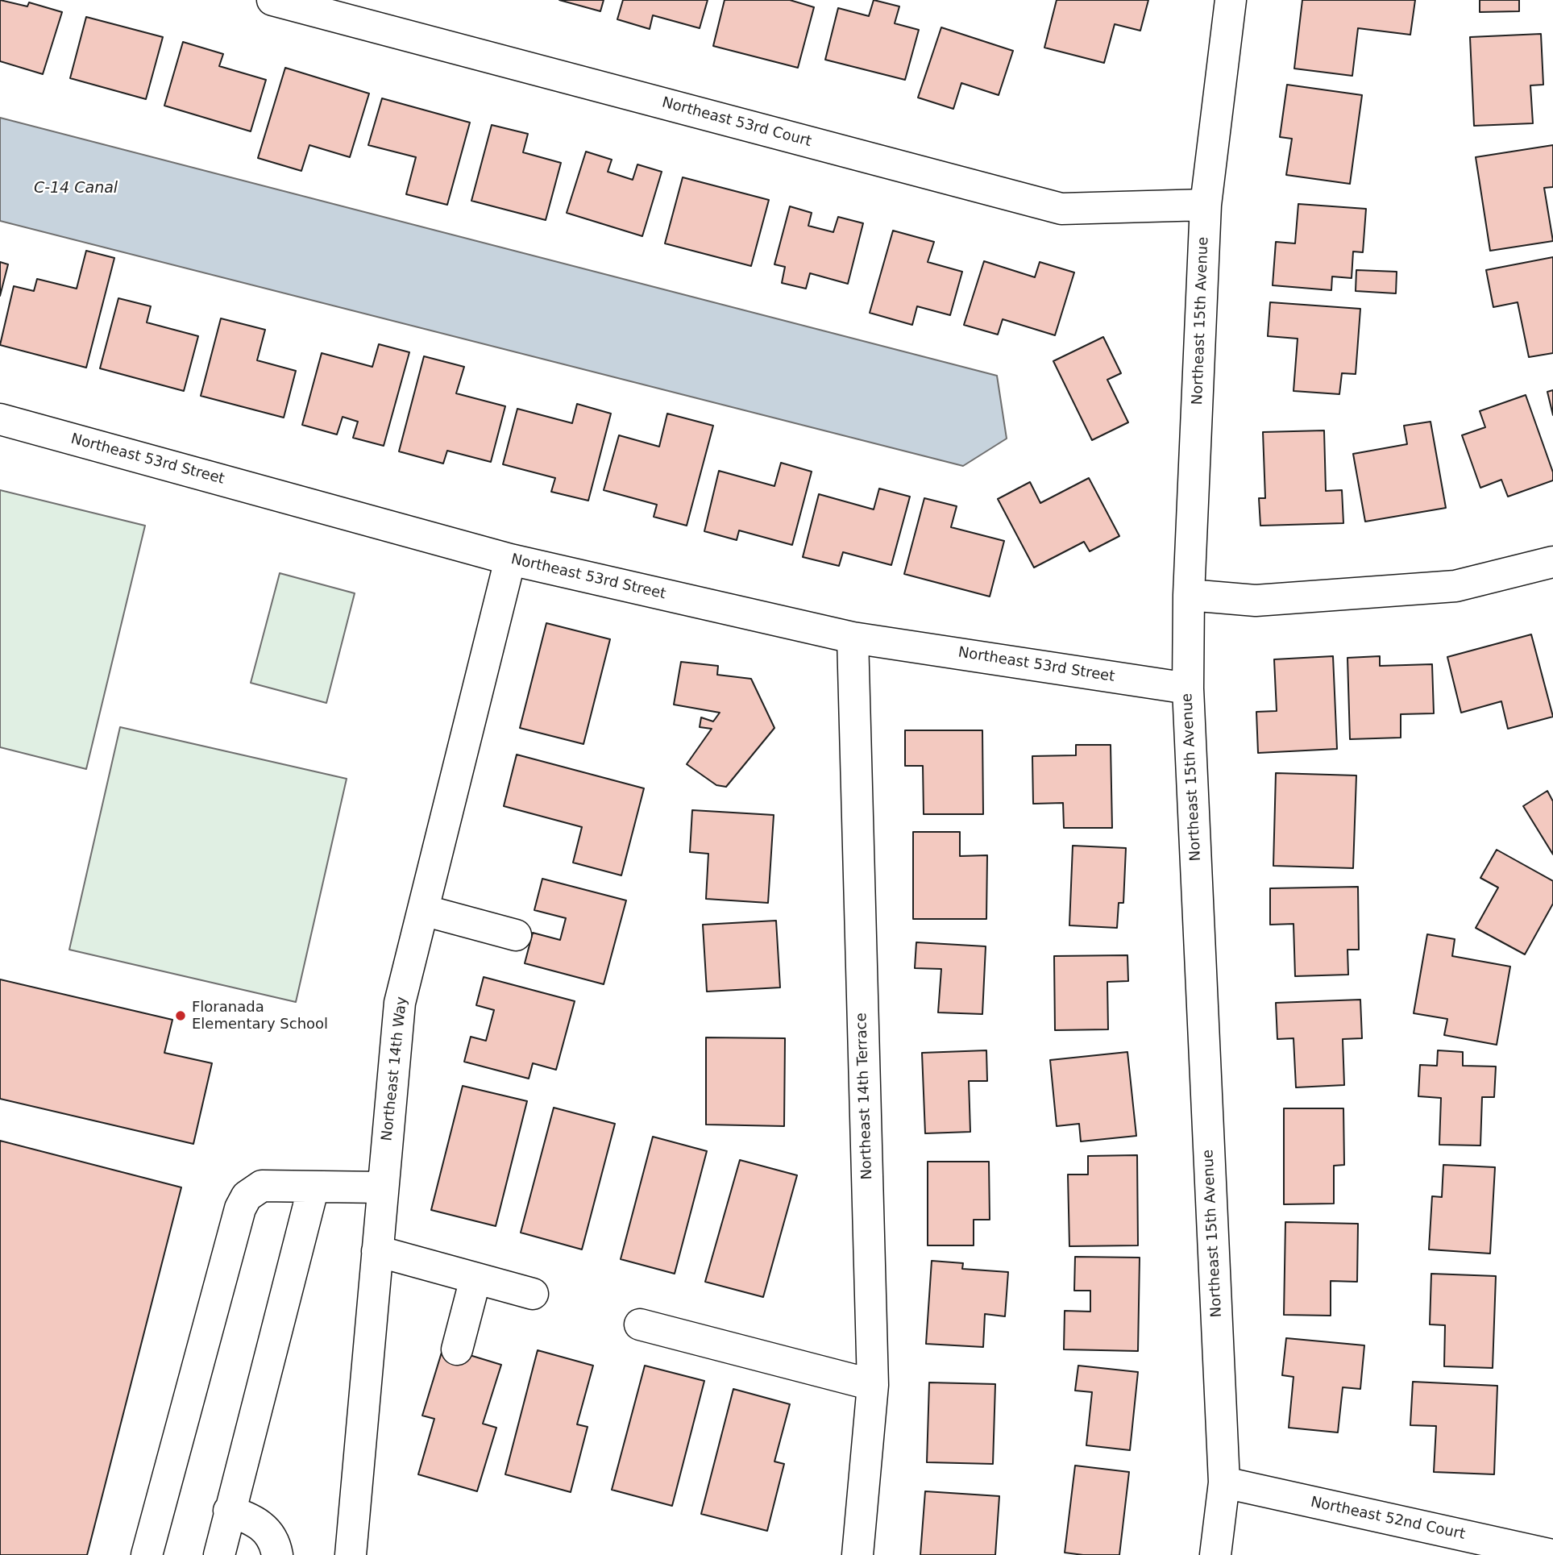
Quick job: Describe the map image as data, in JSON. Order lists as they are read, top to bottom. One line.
{"streets":{"street":["Northeast 53rd Court","Northeast 15th Avenue","Northeast 53rd Street","Northeast 14th Way","Northeast 14th Terrace","Northeast 52nd Court"]},"crossings":[["Northeast 53rd Court","Northeast 15th Avenue"],["Northeast 15th Avenue","Northeast 53rd Street"],["Northeast 15th Avenue","Northeast 52nd Court"],["Northeast 53rd Street","Northeast 14th Way"],["Northeast 53rd Street","Northeast 14th Terrace"]],"water":["C-14 Canal"],"places":["Floranada Elementary School"]}
